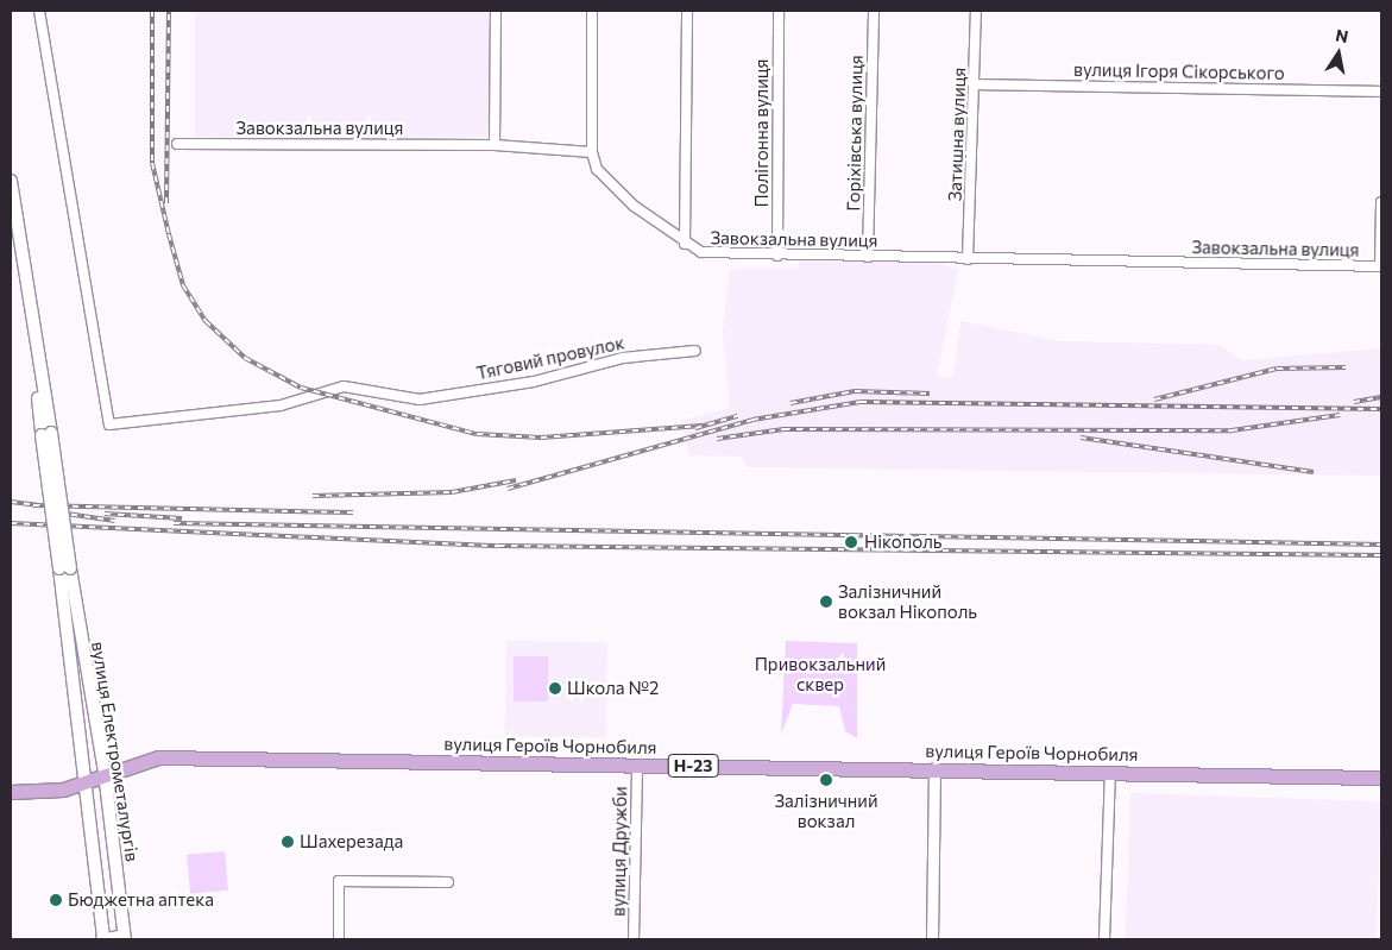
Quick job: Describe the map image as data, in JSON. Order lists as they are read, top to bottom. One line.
{"streets":{"main road":["вулиця Героїв Чорнобиля","вулиця Електрометалургів","Н-23"],"street":["вулиця Ігоря Сікорського","Завокзальна вулиця","Полігонна вулиця","Горіхівська вулиця","Затишна вулиця","Тяговий провулок","вулиця Дружби"]},"crossings":[["вулиця Ігоря Сікорського","Затишна вулиця"],["Завокзальна вулиця","Полігонна вулиця"],["Завокзальна вулиця","Горіхівська вулиця"],["Завокзальна вулиця","Затишна вулиця"],["вулиця Героїв Чорнобиля","вулиця Електрометалургів"],["вулиця Героїв Чорнобиля","вулиця Дружби"]],"parks":["Привокзальний сквер"],"places":["Нікополь","Залізничний вокзал Нікополь","Школа №2","Залізничний вокзал","Шахерезада","Бюджетна аптека"],"north":"top"}
